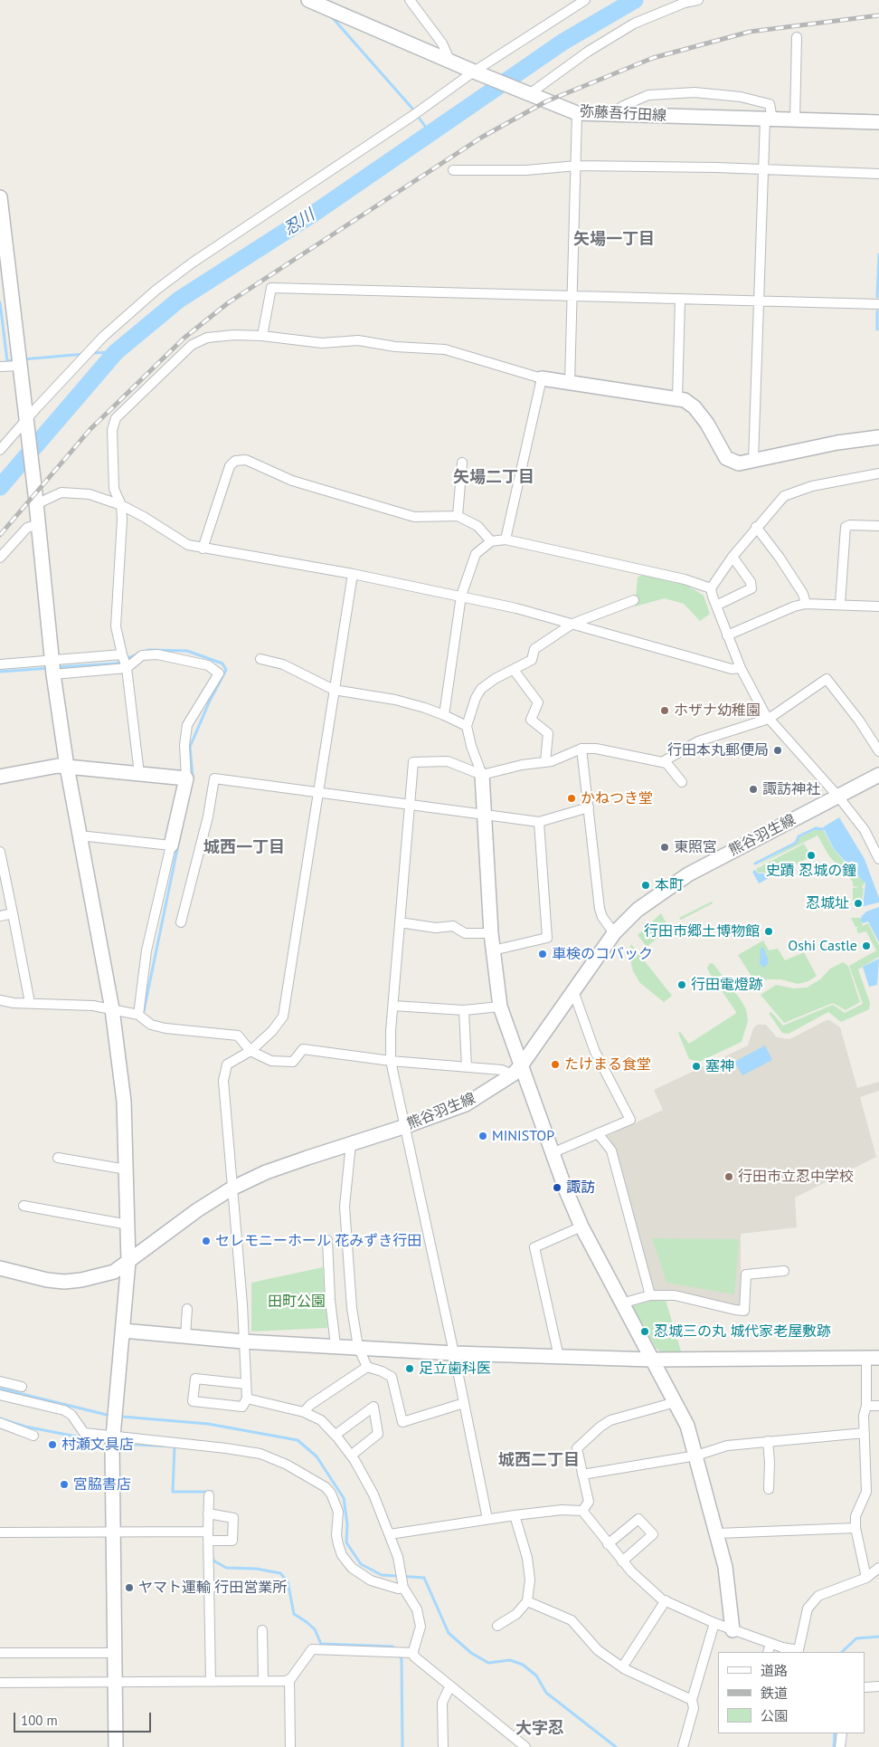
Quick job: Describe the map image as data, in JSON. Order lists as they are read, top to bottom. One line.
{"streets":{"street":["弥藤吾行田線","熊谷羽生線"]},"districts":["矢場一丁目","矢場二丁目","城西一丁目","城西二丁目","大字忍"],"water":["忍川"],"parks":["田町公園"],"places":["ホザナ幼稚園","行田本丸郵便局","諏訪神社","かねつき堂","東照宮","史蹟 忍城の鐘","本町","忍城址","行田市郷土博物館","Oshi Castle","車検のコバック","行田電燈跡","たけまる食堂","塞神","MINISTOP","行田市立忍中学校","諏訪","セレモニーホール 花みずき行田","忍城三の丸 城代家老屋敷跡","足立歯科医","村瀬文具店","宮脇書店","ヤマト運輸 行田営業所"],"legend":["道路","鉄道","公園"],"scale_bar":"100 m"}
